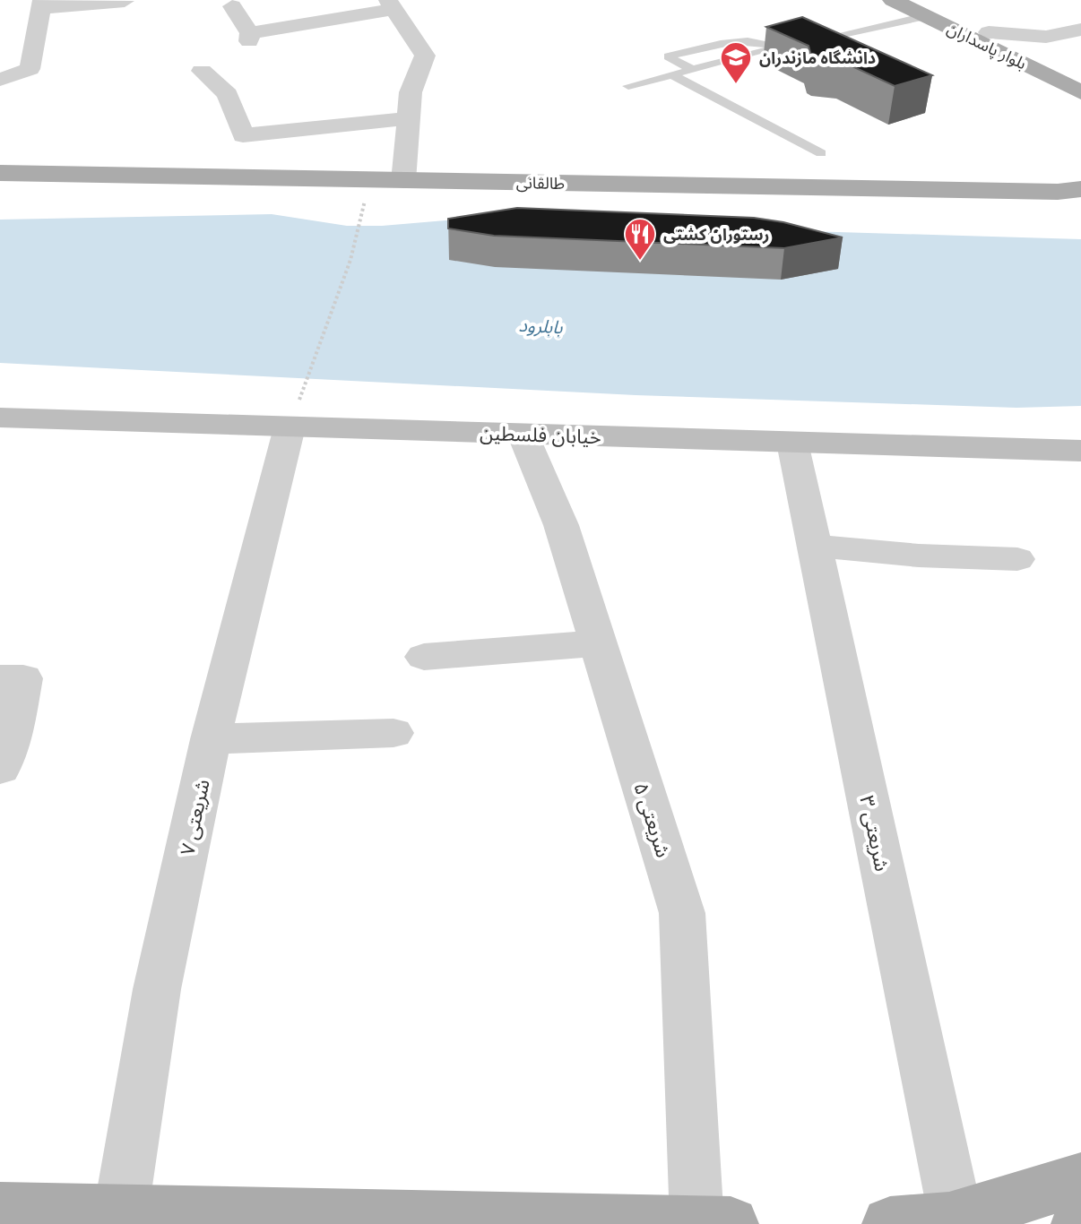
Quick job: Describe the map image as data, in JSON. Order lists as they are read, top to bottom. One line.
{"streets":{"main road":["بلوار پاسداران","طالقانی","خیابان فلسطین"],"street":["شریعتی ۷","شریعتی ۵","شریعتی ۳"]},"crossings":[["خیابان فلسطین","شریعتی ۷"],["خیابان فلسطین","شریعتی ۵"],["خیابان فلسطین","شریعتی ۳"]],"water":["بابلرود"],"places":{"school or university":["دانشگاه مازندران"],"restaurant":["رستوران کشتی"]}}
